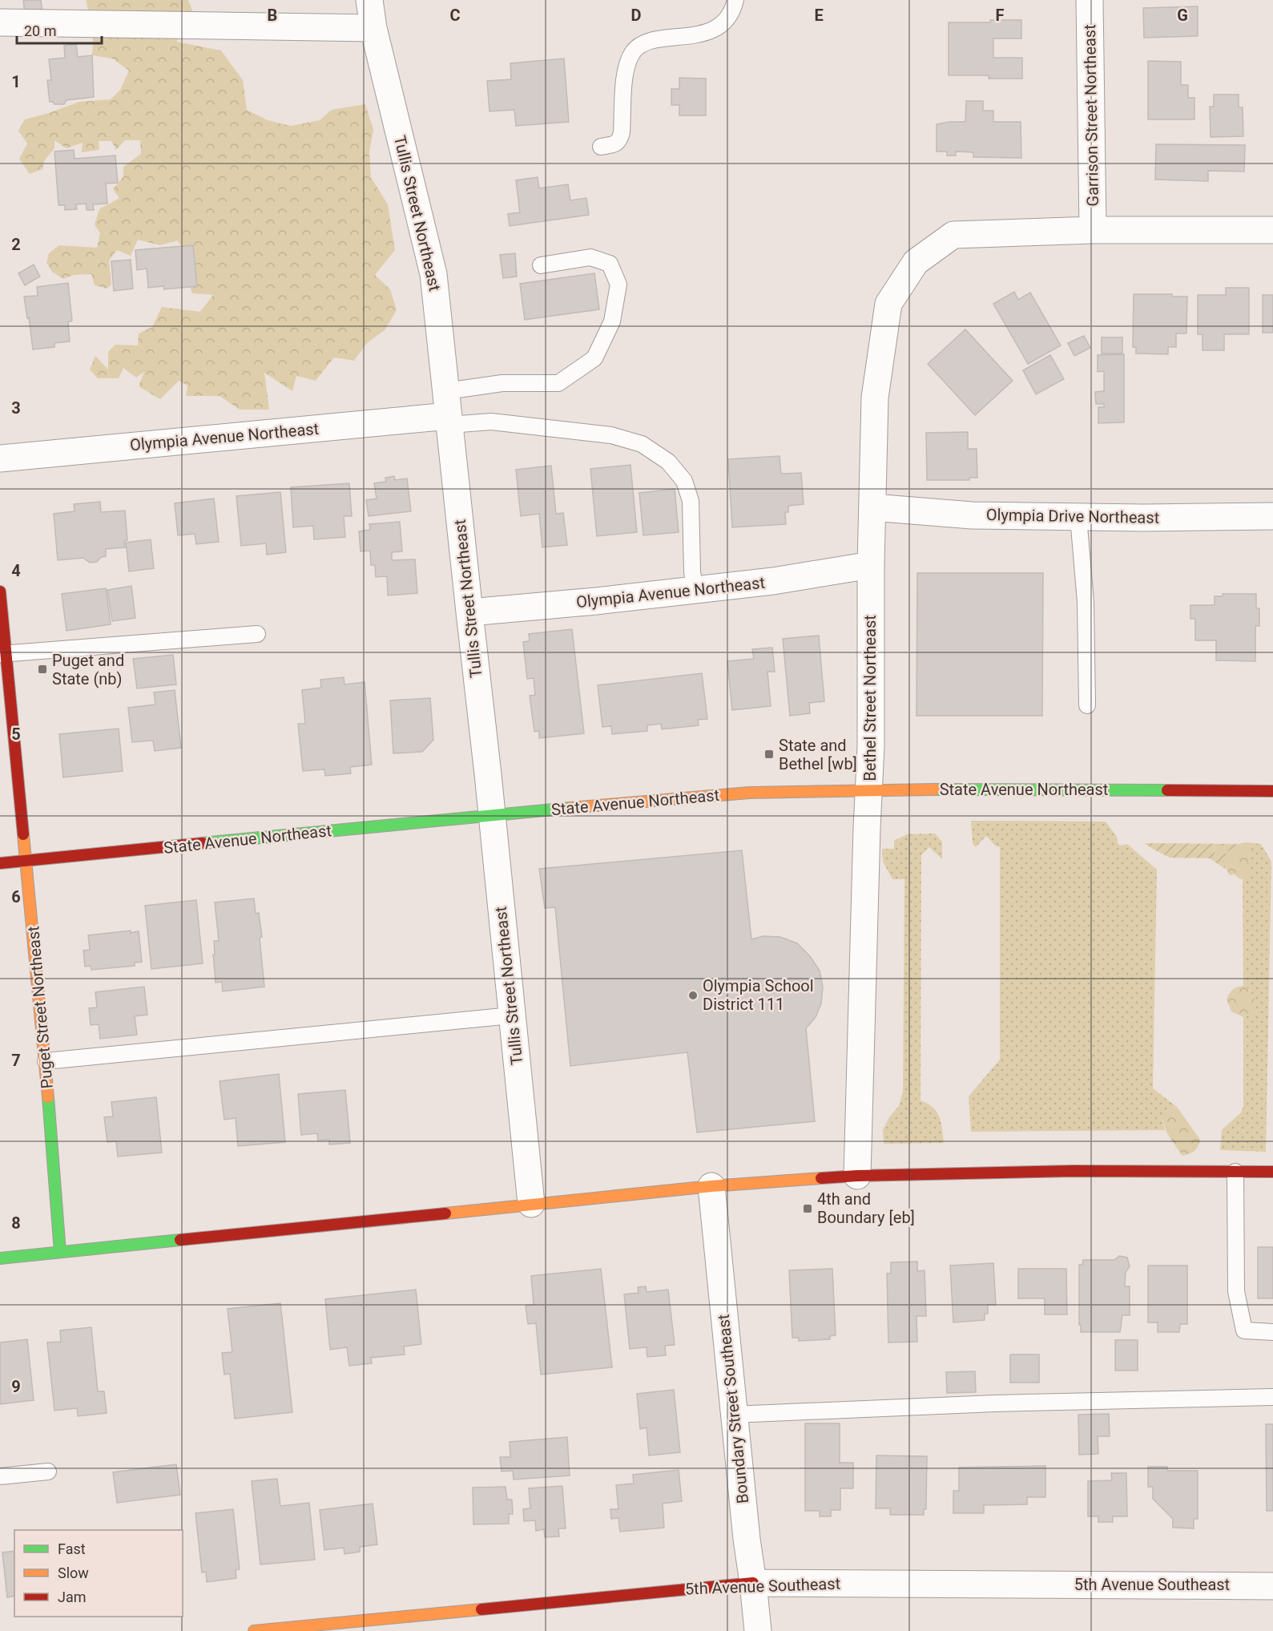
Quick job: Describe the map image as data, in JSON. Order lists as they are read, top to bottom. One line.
{"streets":{"main road":["State Avenue Northeast","Puget Street Northeast","5th Avenue Southeast"],"street":["Garrison Street Northeast","Tullis Street Northeast","Olympia Avenue Northeast","Olympia Drive Northeast","Bethel Street Northeast","Boundary Street Southeast"]},"crossings":[["Garrison Street Northeast","Bethel Street Northeast"],["Tullis Street Northeast","Olympia Avenue Northeast"],["Tullis Street Northeast","State Avenue Northeast"],["Olympia Avenue Northeast","Bethel Street Northeast"],["Olympia Drive Northeast","Bethel Street Northeast"],["Bethel Street Northeast","State Avenue Northeast"],["State Avenue Northeast","Puget Street Northeast"],["Boundary Street Southeast","5th Avenue Southeast"]],"places":{"transit":["Puget and State (nb)","State and Bethel [wb]","4th and Boundary [eb]"],"other":["Olympia School District 111"]},"legend":["Fast","Slow","Jam"],"scale_bar":"20 m","grid":{"columns":["B","C","D","E","F","G"],"rows":["1","2","3","4","5","6","7","8","9"]}}
